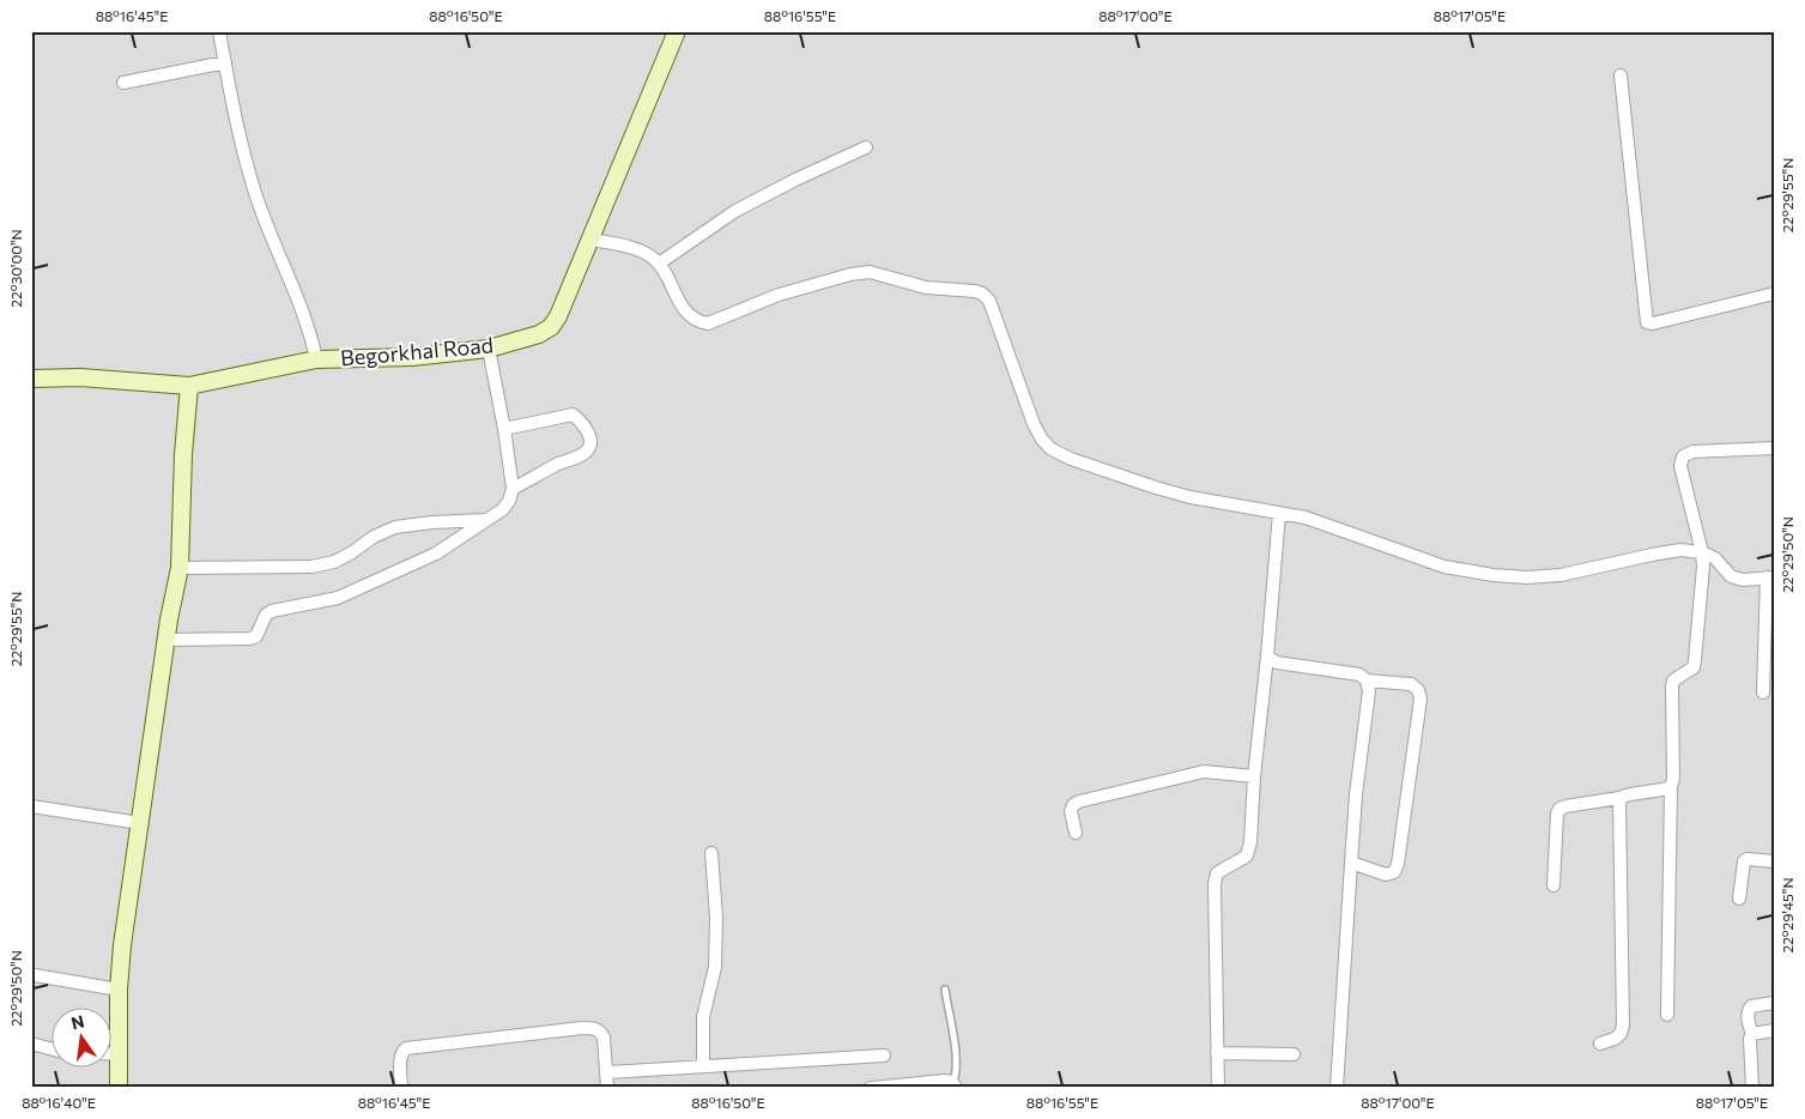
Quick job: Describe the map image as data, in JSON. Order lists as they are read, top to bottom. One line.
{"streets":{"street":["Begorkhal Road"]},"north":"top","coordinates":["88°16'45\"E","88°16'50\"E","88°16'55\"E","88°17'00\"E","88°17'05\"E","22°29'55\"N","22°30'00\"N","22°29'50\"N","22°29'45\"N","88°16'40\"E"]}
